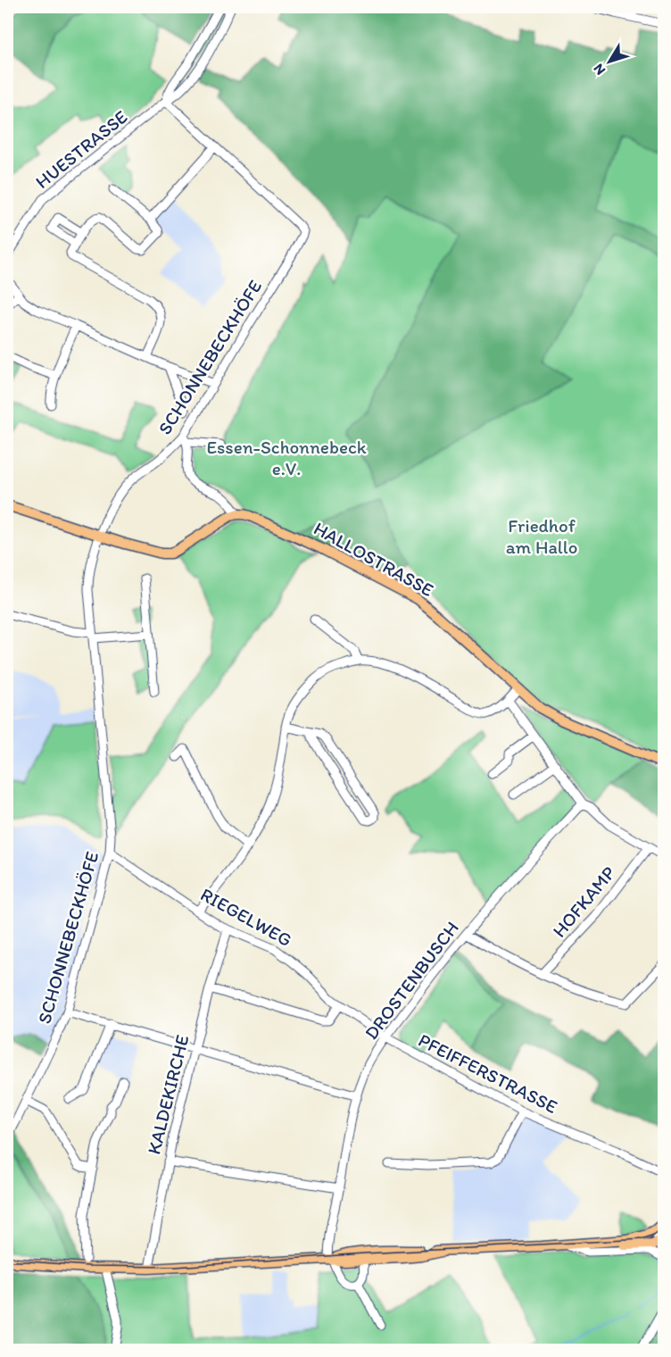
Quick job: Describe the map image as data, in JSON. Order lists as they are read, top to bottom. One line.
{"streets":{"main road":["HALLOSTRASSE"],"street":["HUESTRASSE","SCHONNEBECKHÖFE","HOFKAMP","RIEGELWEG","DROSTENBUSCH","PFEIFFERSTRASSE","KALDEKIRCHE"]},"crossings":[["SCHONNEBECKHÖFE","RIEGELWEG"],["RIEGELWEG","DROSTENBUSCH"],["RIEGELWEG","PFEIFFERSTRASSE"],["RIEGELWEG","KALDEKIRCHE"],["DROSTENBUSCH","PFEIFFERSTRASSE"]],"parks":["Essen-Schonnebeck e.V.","Friedhof am Hallo"],"north":"bottom left"}
